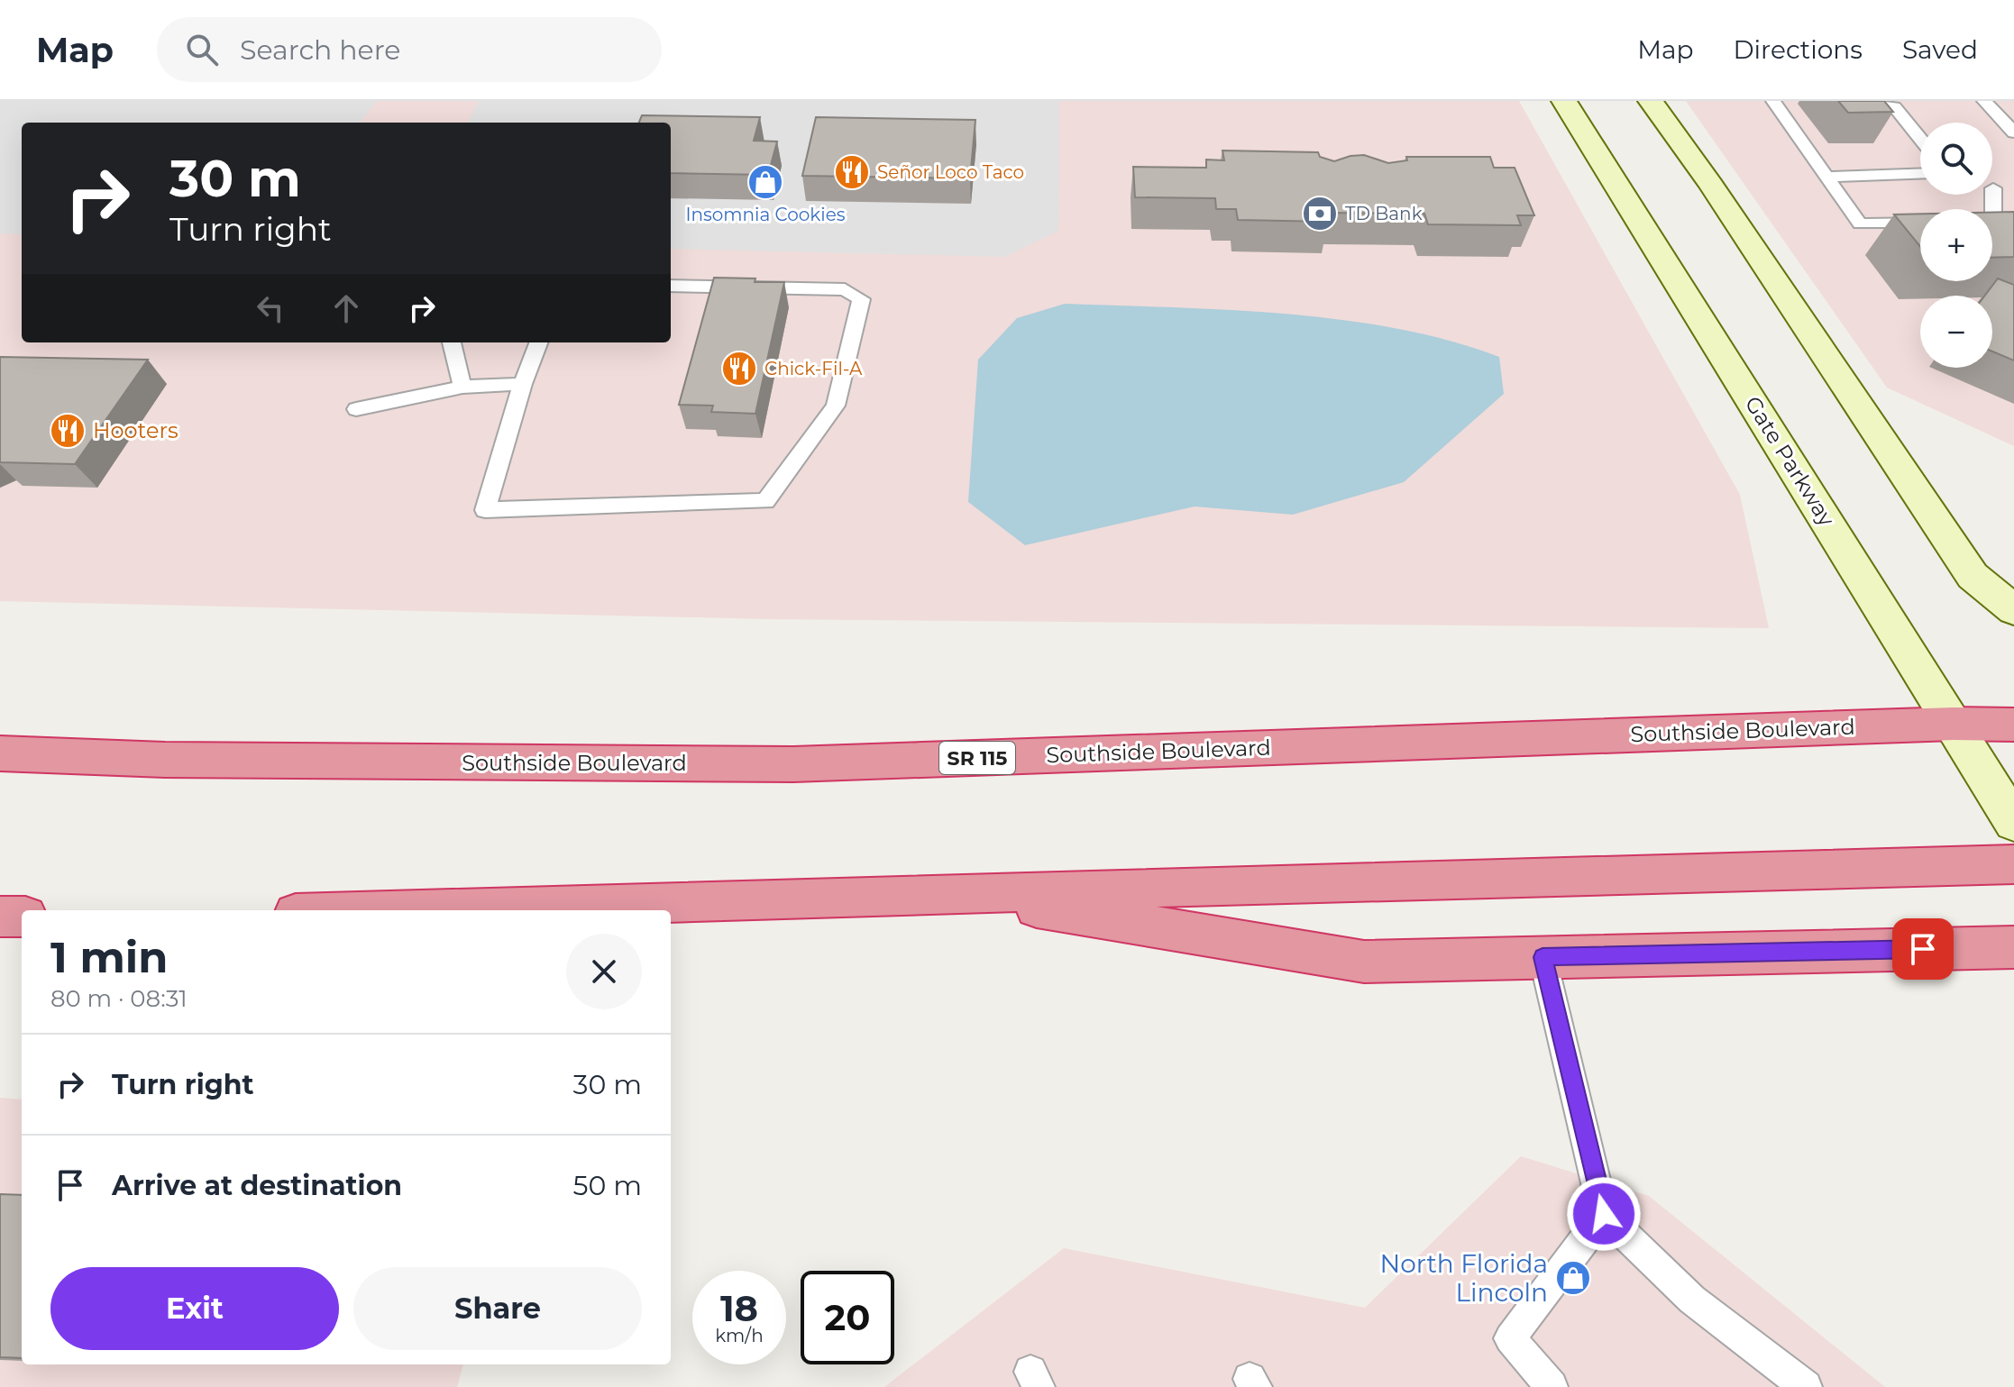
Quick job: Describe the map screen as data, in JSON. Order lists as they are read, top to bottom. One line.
{"streets":{"highway":["Southside Boulevard","SR 115"],"main road":["Gate Parkway"]},"crossings":[["Gate Parkway","Southside Boulevard"]],"places":{"restaurant":["Señor Loco Taco","Chick-Fil-A","Hooters"],"shop":["Insomnia Cookies","North Florida Lincoln"],"bank":["TD Bank"]},"page":{"header":"Map","search":"Search here","nav":["Map","Directions","Saved"],"map_buttons":["+","−"],"turn":["30 m","Turn right"],"heading":["1 min","80 m · 08:31"],"list":[{"name":"Turn right","value":"30 m"},{"name":"Arrive at destination","value":"50 m"}],"buttons":["Exit","Share"],"speed":"18 km/h","limit":"20"}}
